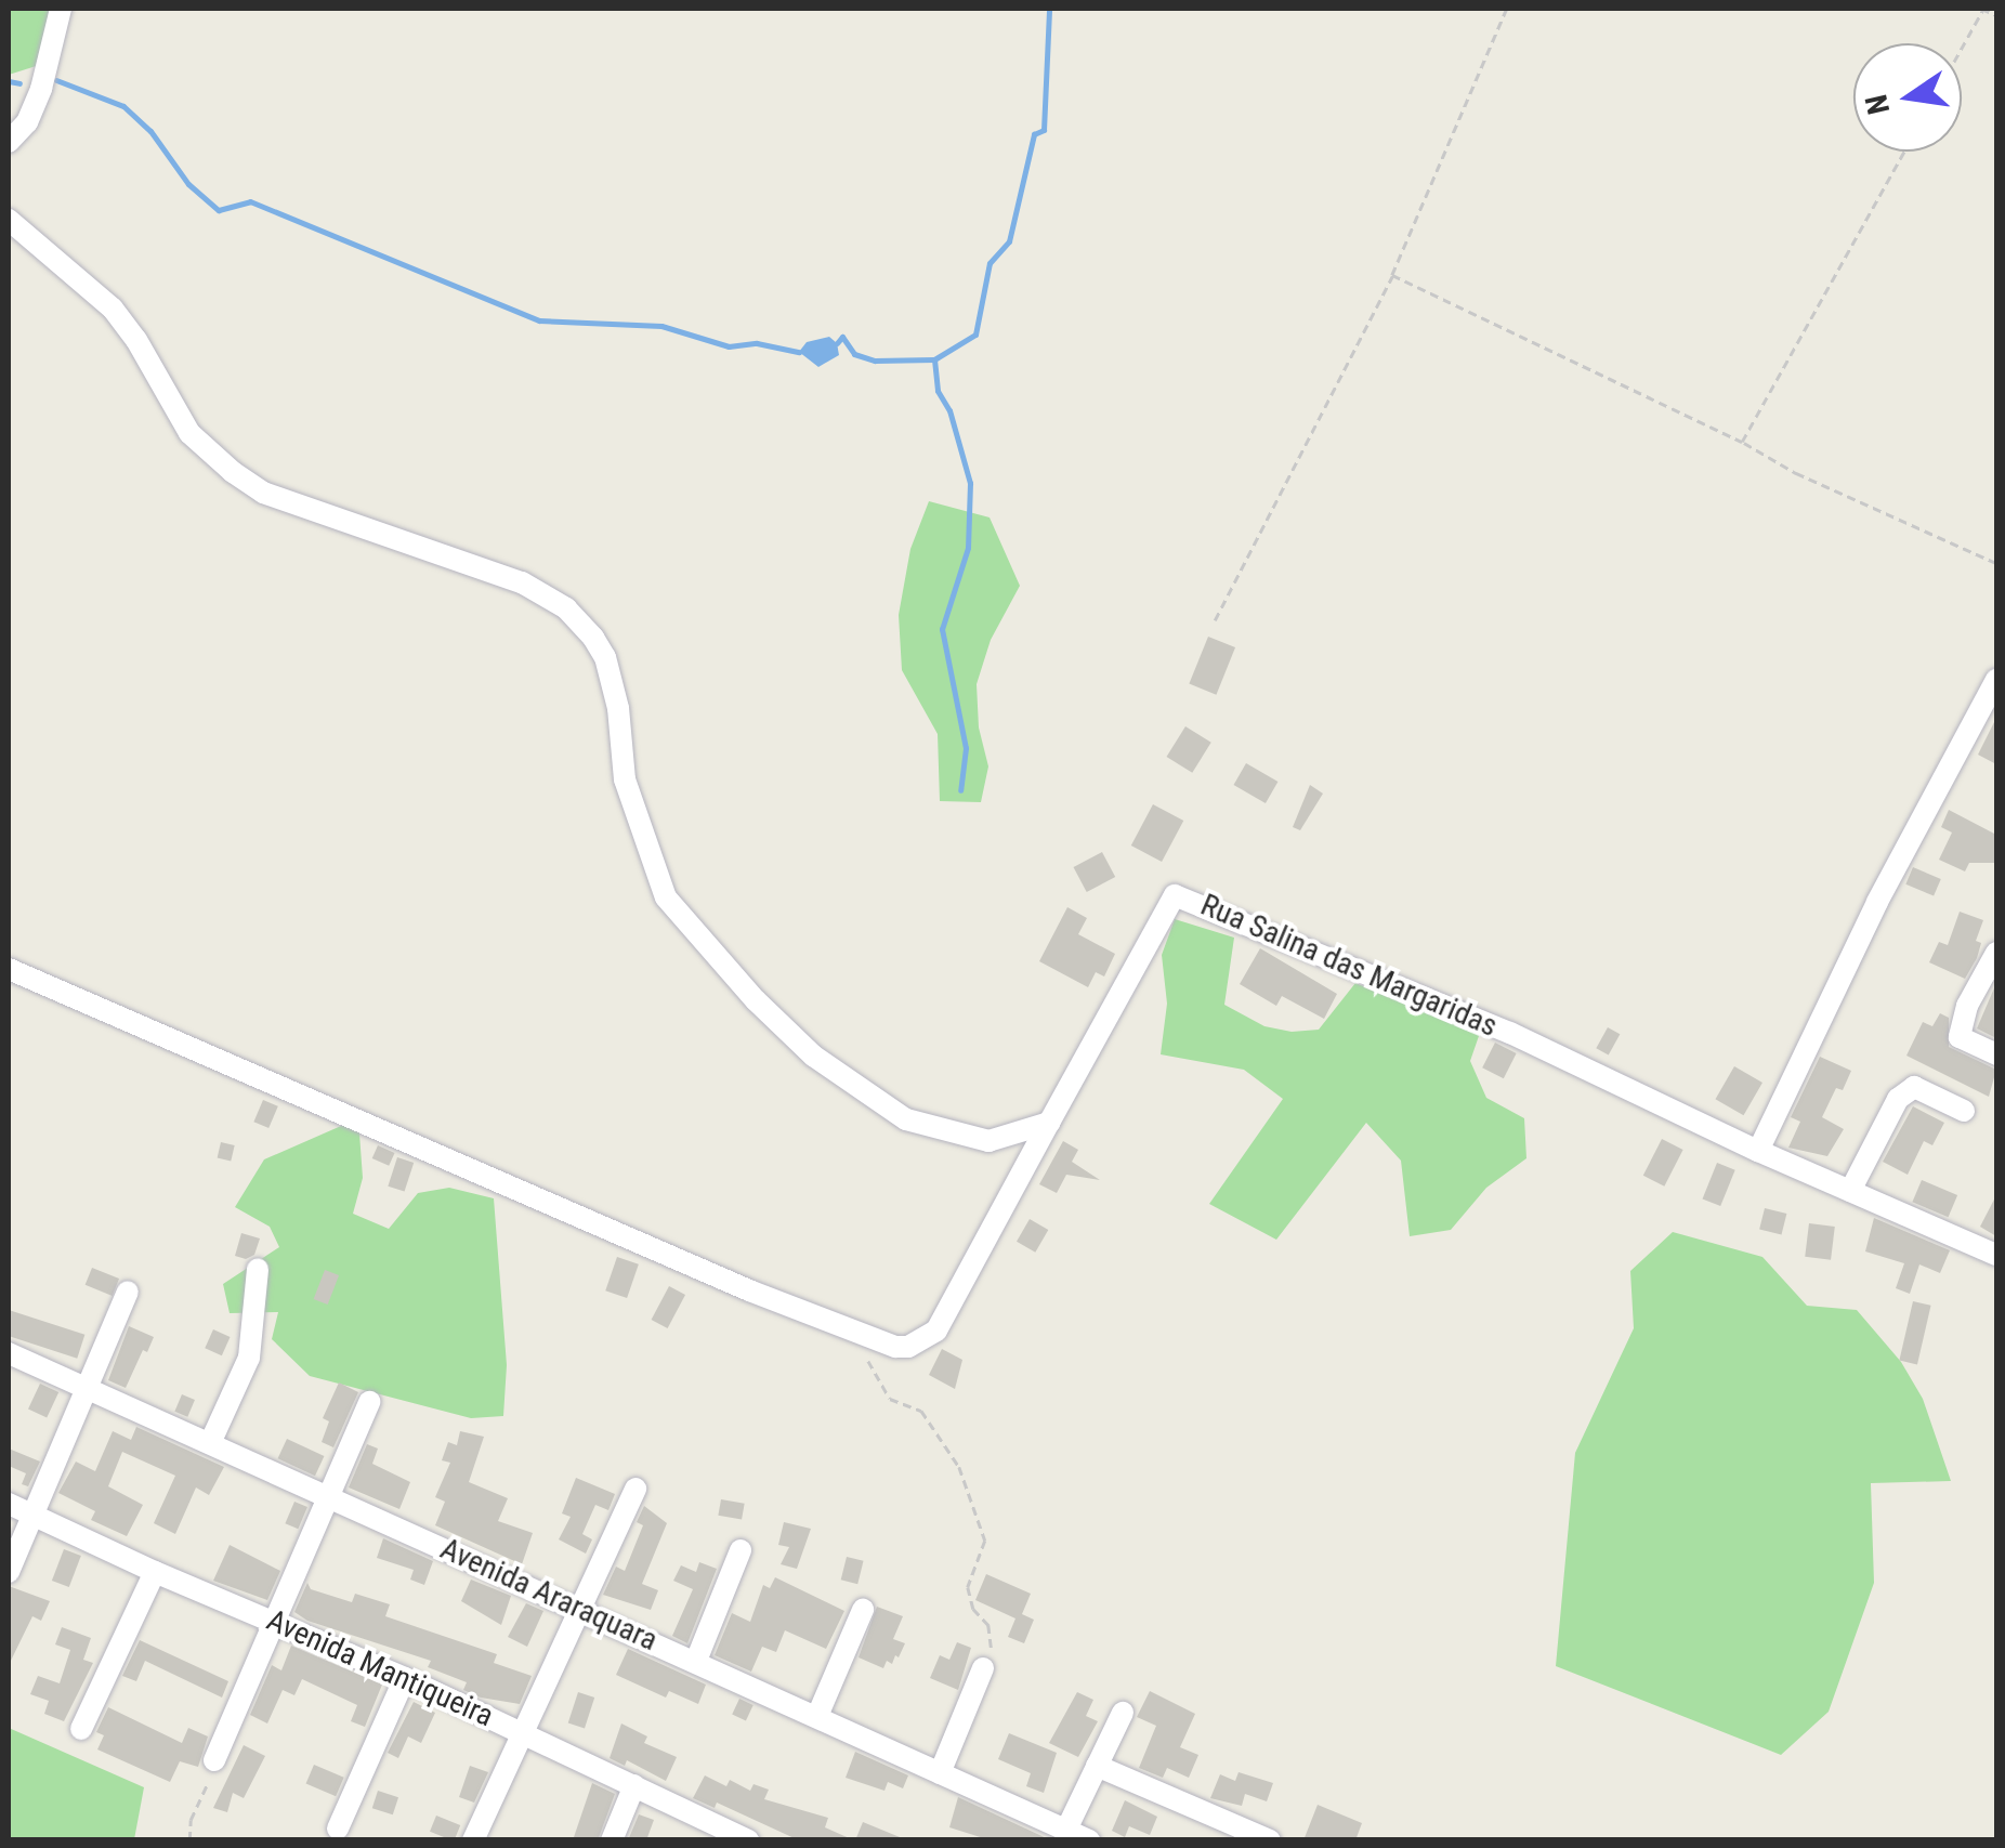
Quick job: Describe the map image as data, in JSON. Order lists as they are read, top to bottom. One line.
{"streets":{"street":["Rua Salina das Margaridas","Avenida Araraquara","Avenida Mantiqueira"]},"north":"left"}
